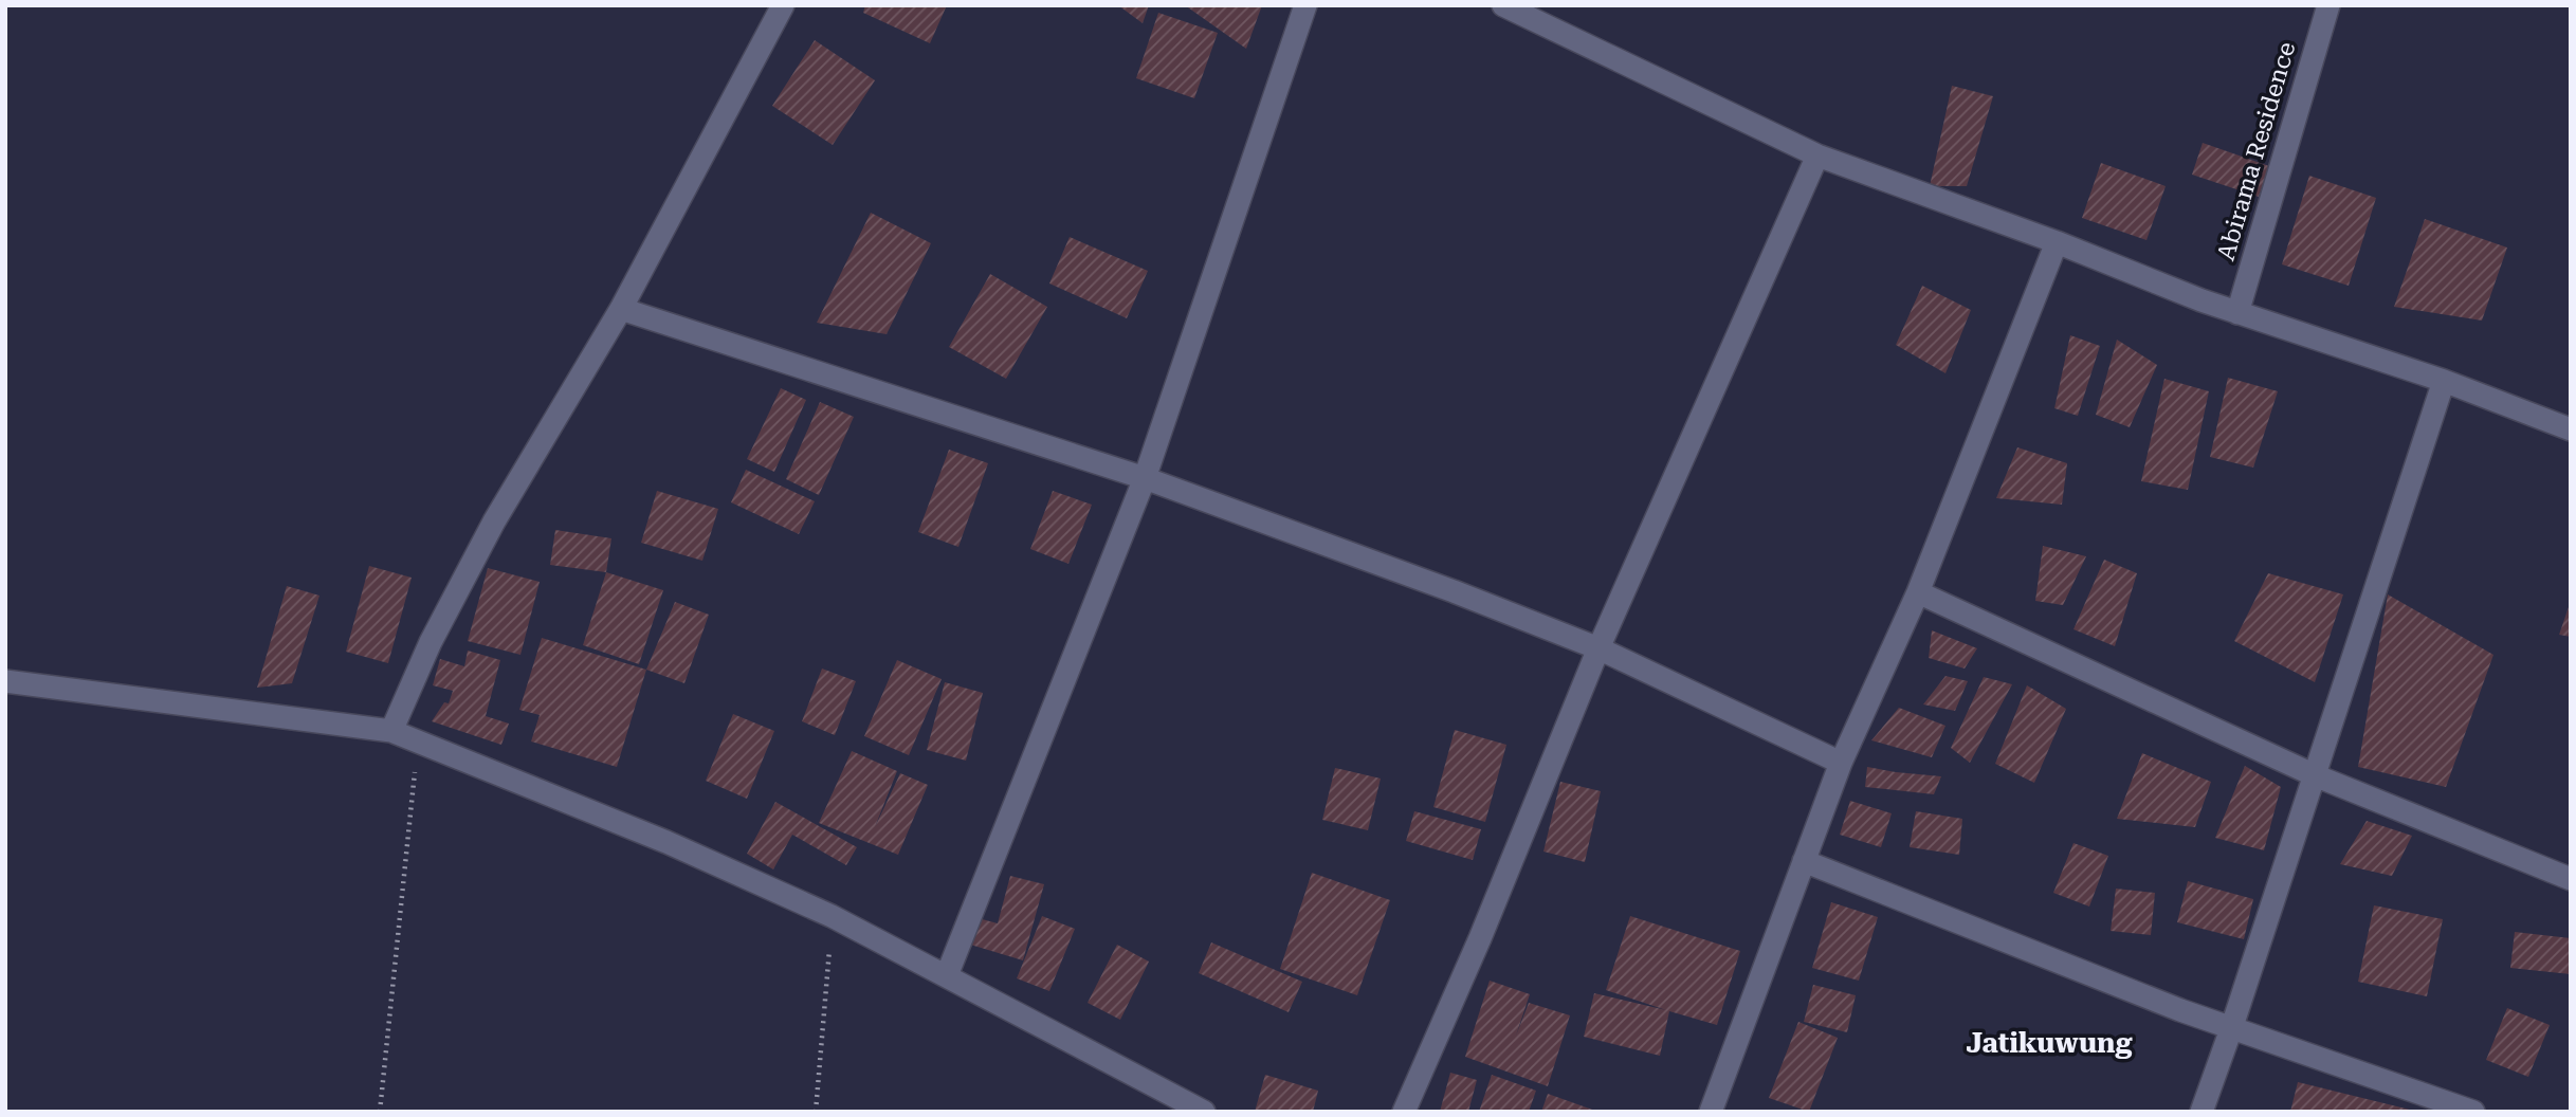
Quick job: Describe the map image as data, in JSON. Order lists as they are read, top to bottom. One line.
{"streets":{"street":["Abirama Residence"]},"districts":["Jatikuwung"]}
